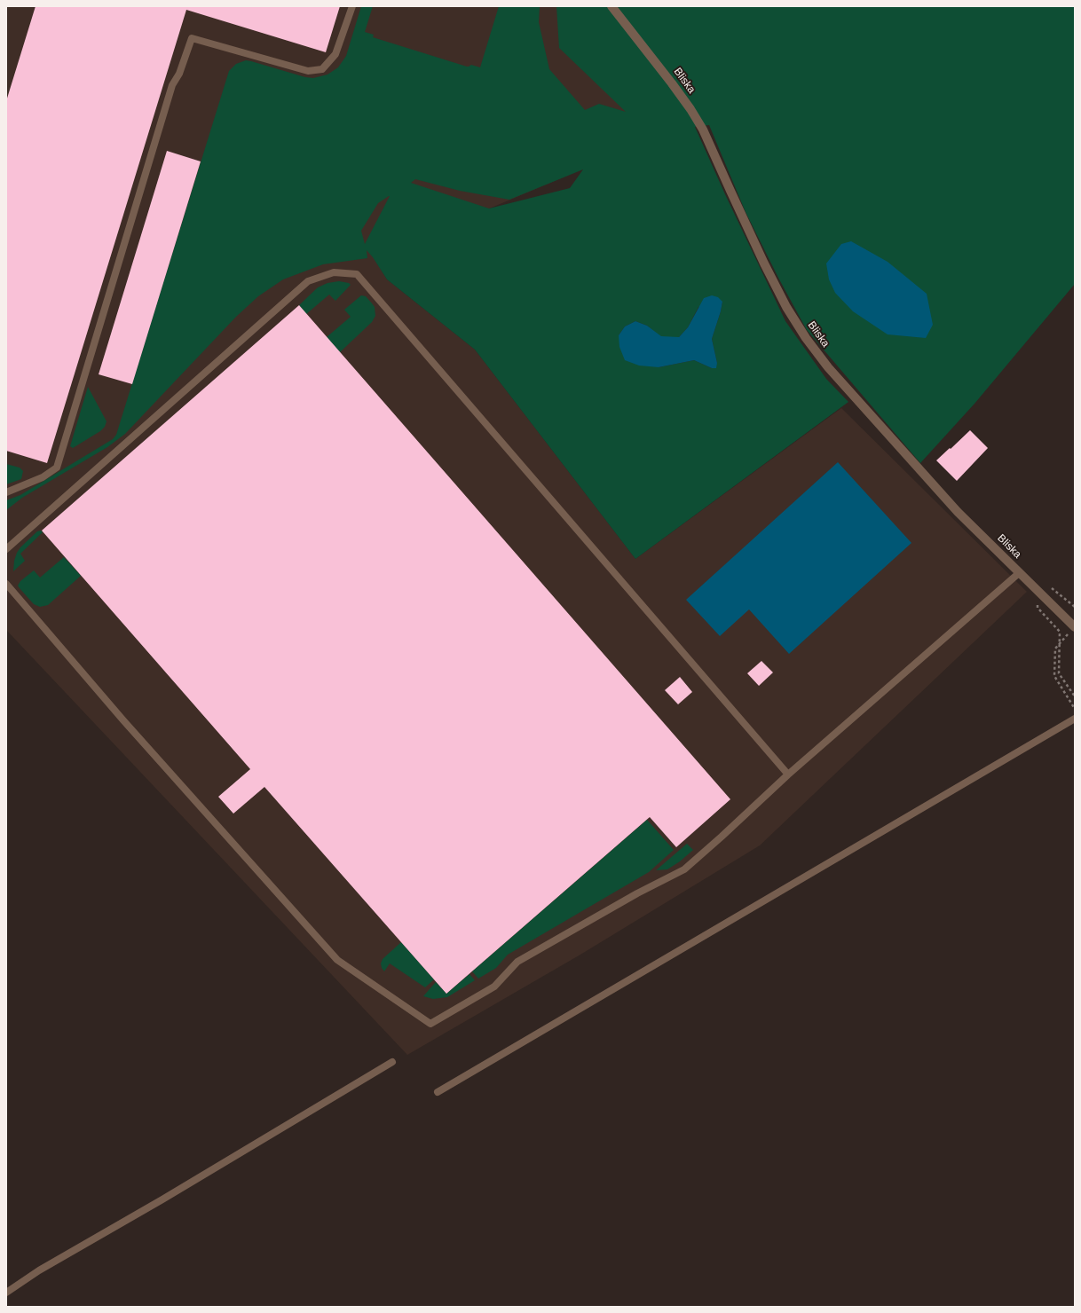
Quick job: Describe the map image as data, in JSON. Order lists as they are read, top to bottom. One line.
{"streets":{"street":["Bliska"]}}
